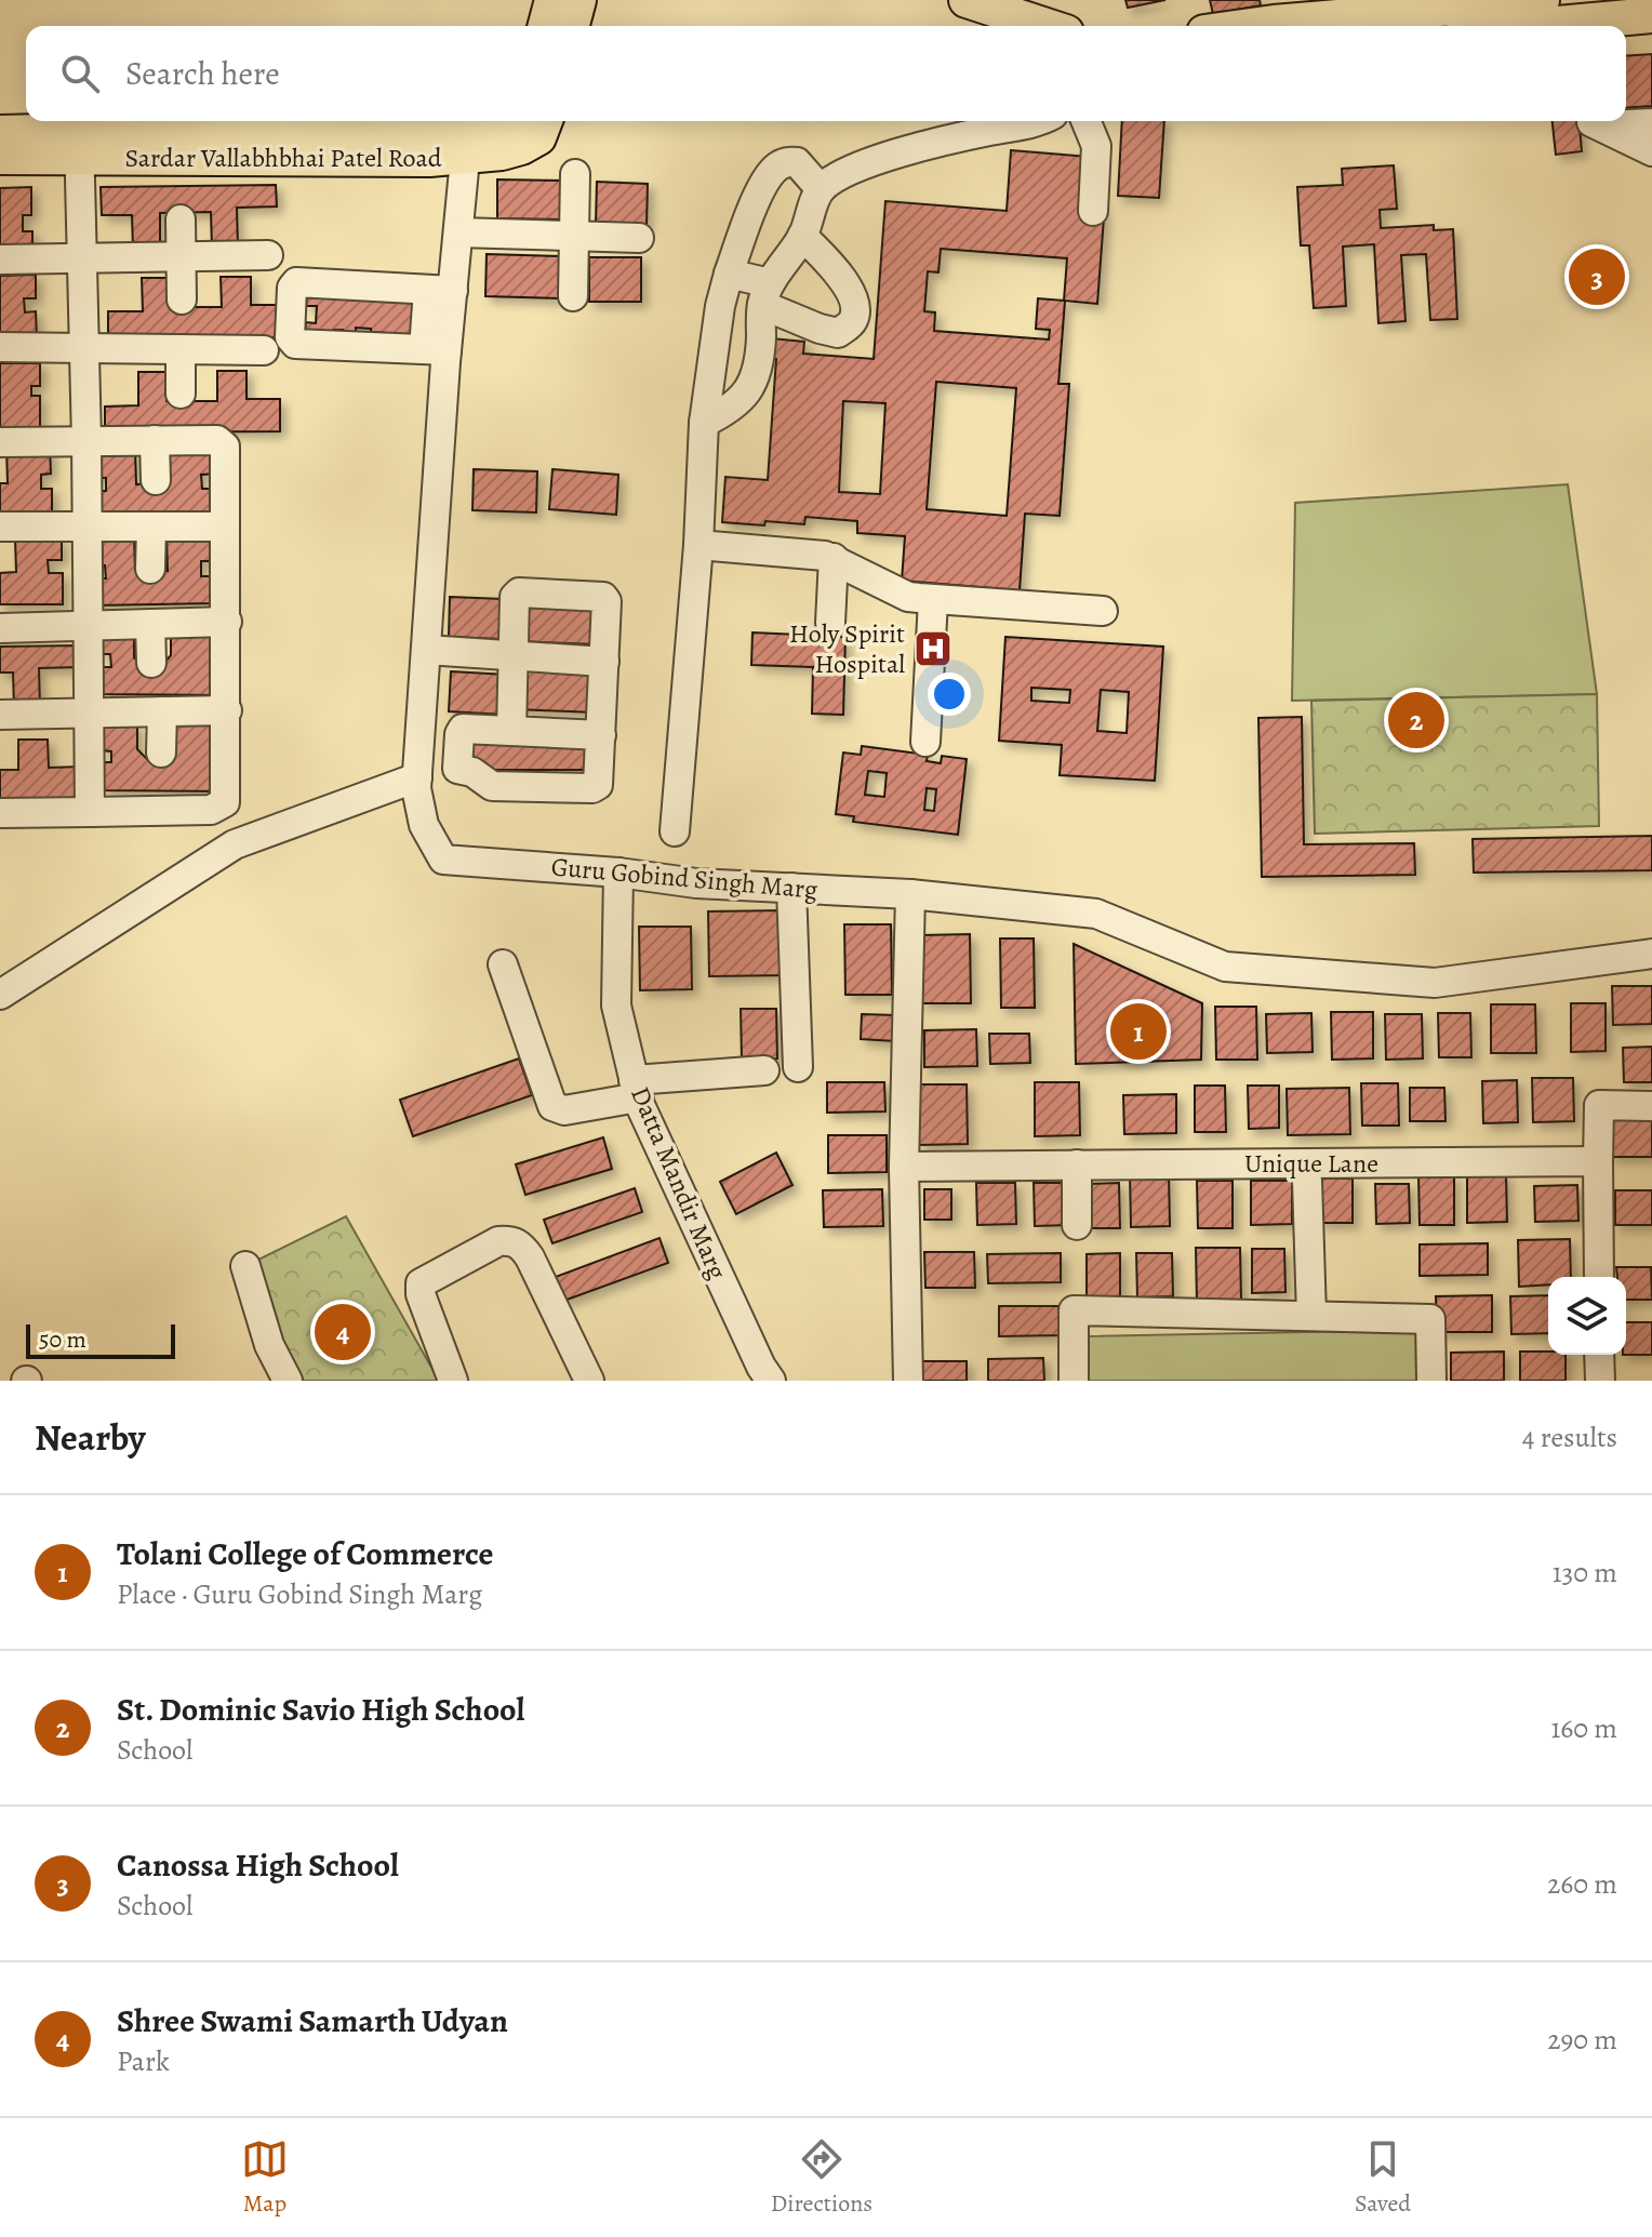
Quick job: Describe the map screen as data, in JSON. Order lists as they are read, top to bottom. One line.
{"streets":{"main road":["Sardar Vallabhbhai Patel Road"],"street":["Guru Gobind Singh Marg","Unique Lane","Datta Mandir Marg"]},"crossings":[["Sardar Vallabhbhai Patel Road","Guru Gobind Singh Marg"],["Guru Gobind Singh Marg","Datta Mandir Marg"]],"places":{"hospital":["Holy Spirit Hospital"]},"scale_bar":"50 m","page":{"search":"Search here","pins":["3","2","1","4"],"scale":"50 m","heading":["Nearby","4 results"],"list":[{"mark":"1","name":"Tolani College of Commerce","note":"Place · Guru Gobind Singh Marg","value":"130 m"},{"mark":"2","name":"St. Dominic Savio High School","note":"School","value":"160 m"},{"mark":"3","name":"Canossa High School","note":"School","value":"260 m"},{"mark":"4","name":"Shree Swami Samarth Udyan","note":"Park","value":"290 m"}],"nav":["Map","Directions","Saved"]}}
